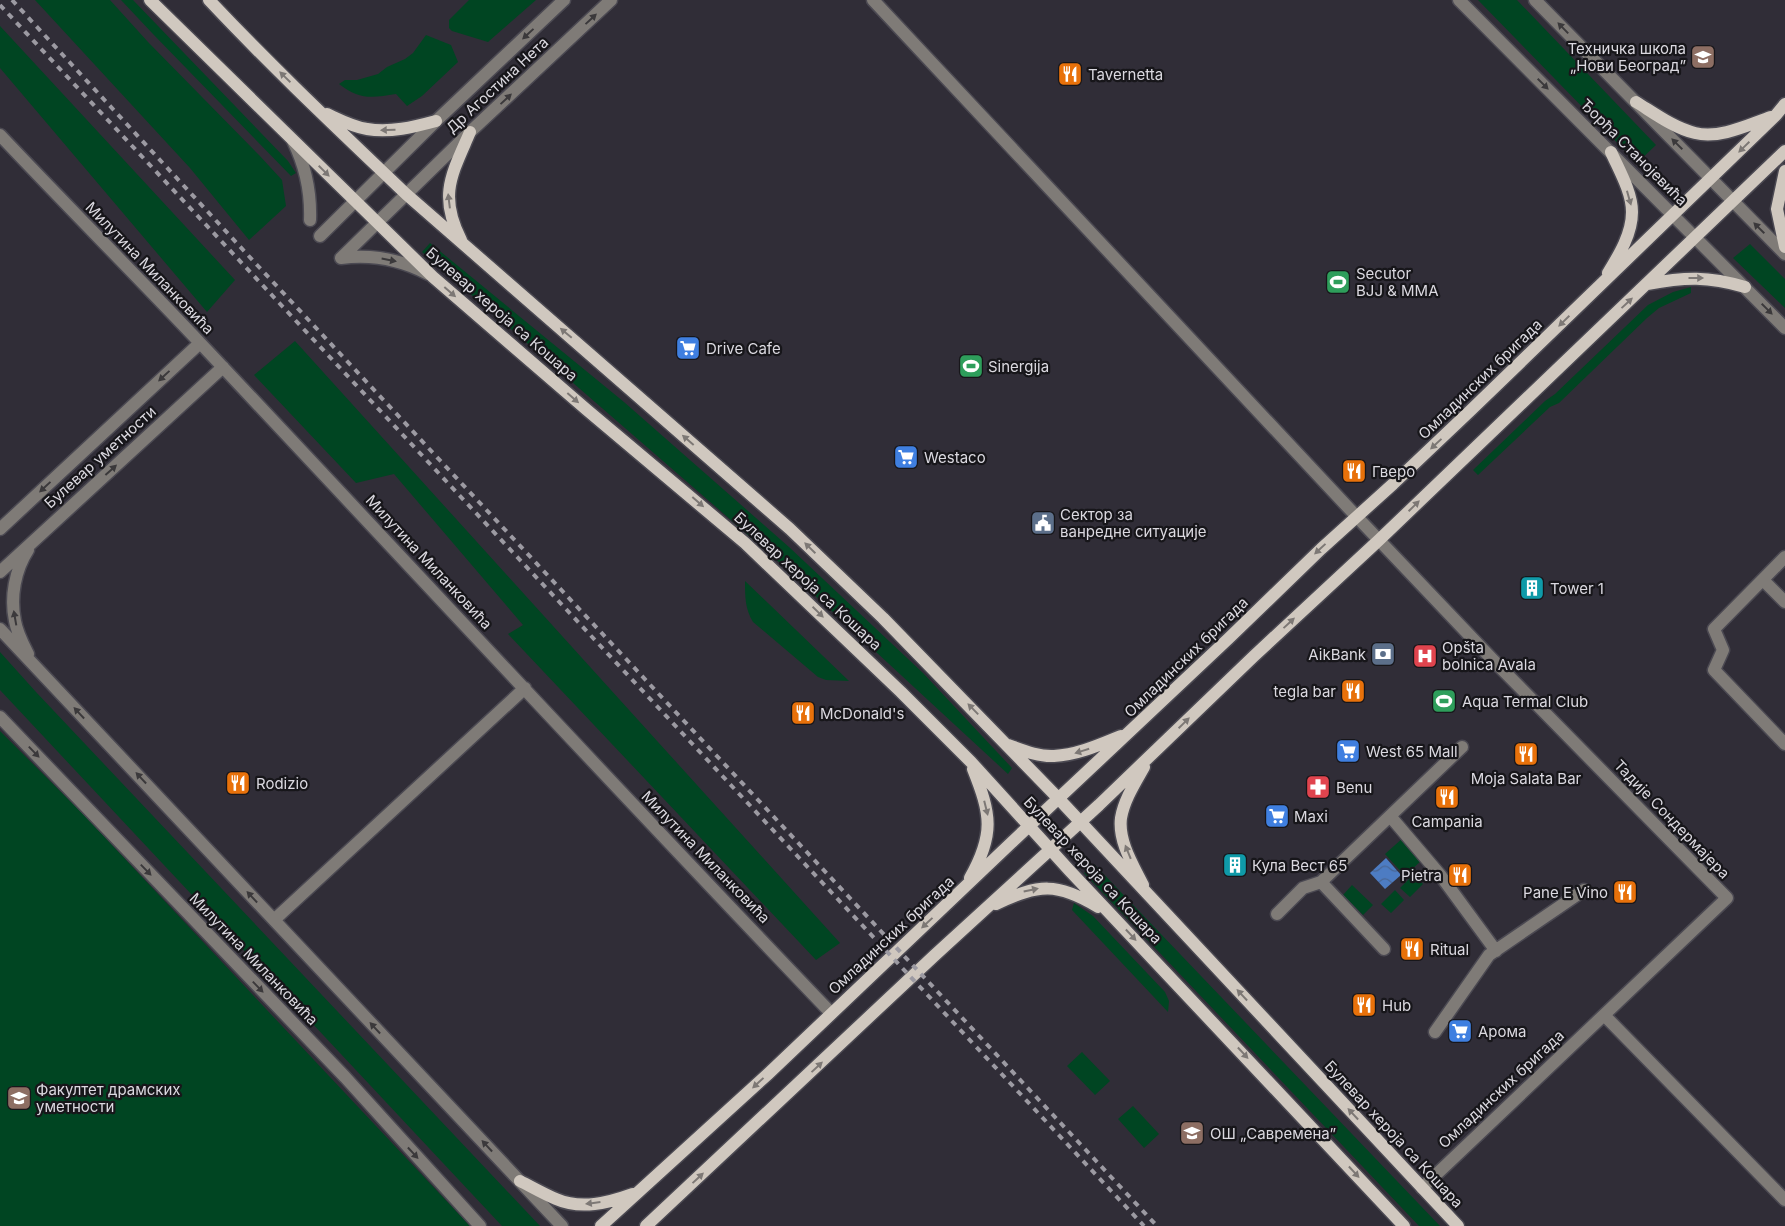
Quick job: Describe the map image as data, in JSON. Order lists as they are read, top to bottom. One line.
{"streets":{"main road":["Булевар хероја са Кошара","Омладинских бригада"],"street":["Др Агостина Нета","Ђорђа Станојевића","Милутина Миланковића","Булевар уметности","Тадије Сондермајера"]},"crossings":[["Др Агостина Нета","Булевар хероја са Кошара"],["Ђорђа Станојевића","Омладинских бригада"],["Милутина Миланковића","Омладинских бригада"],["Милутина Миланковића","Булевар уметности"],["Булевар хероја са Кошара","Омладинских бригада"],["Омладинских бригада","Тадије Сондермајера"]],"places":{"school or university":["Техничка школа „Нови Београд”","Факултет драмских уметности","ОШ „Савремена”"],"restaurant":["Tavernetta","Гверо","tegla bar","McDonald's","Moja Salata Bar","Rodizio","Campania","Pietra","Pane E Vino","Ritual","Hub"],"sports":["Secutor BJJ & MMA","Sinergija","Aqua Termal Club"],"supermarket":["Drive Cafe","Westaco","West 65 Mall","Maxi","Арома"],"public building":["Сектор за ванредне ситуације"],"building":["Tower 1","Кула Вест 65"],"bank":["AikBank"],"hospital":["Opšta bolnica Avala"],"pharmacy":["Benu"]}}
